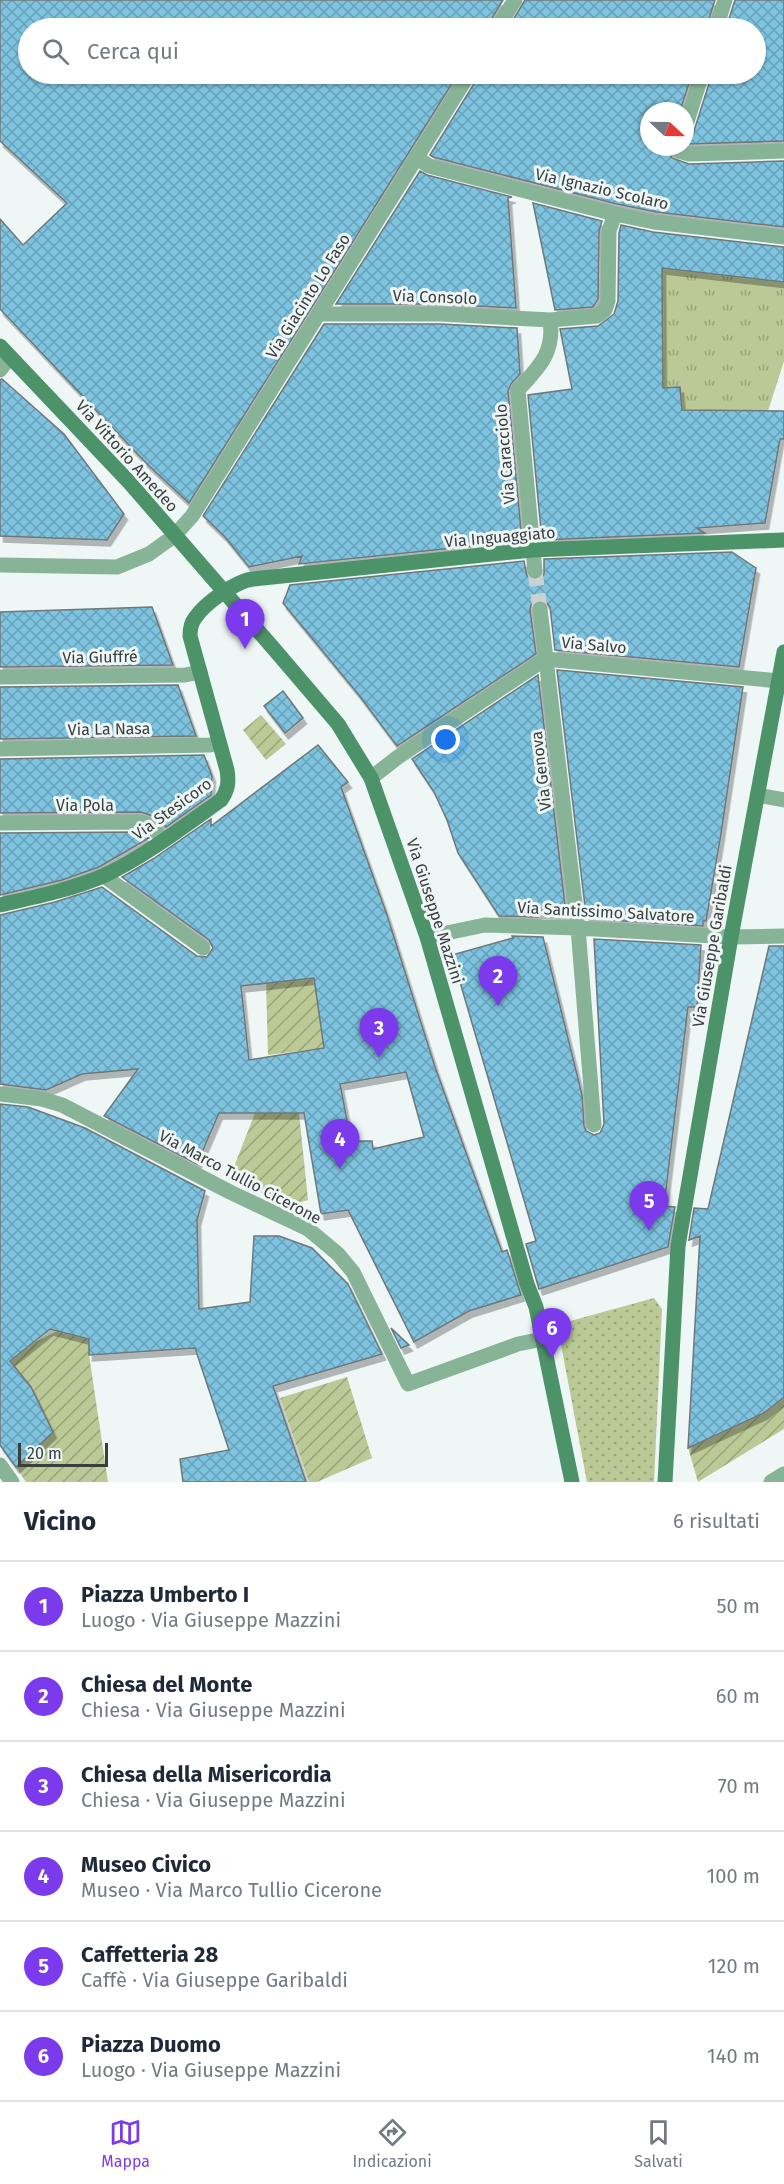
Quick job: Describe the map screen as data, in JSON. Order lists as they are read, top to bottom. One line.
{"streets":{"street":["Via Ignazio Scolaro","Via Giacinto Lo Faso","Via Consolo","Via Caracciolo","Via Vittorio Amedeo","Via Inguaggiato","Via Salvo","Via Giuffré","Via La Nasa","Via Genova","Via Pola","Via Stesicoro","Via Giuseppe Mazzini","Via Santissimo Salvatore","Via Giuseppe Garibaldi","Via Marco Tullio Cicerone"]},"crossings":[["Via Ignazio Scolaro","Via Giacinto Lo Faso"],["Via Ignazio Scolaro","Via Consolo"],["Via Giacinto Lo Faso","Via Consolo"],["Via Giacinto Lo Faso","Via Vittorio Amedeo"],["Via Consolo","Via Caracciolo"],["Via Caracciolo","Via Inguaggiato"],["Via Vittorio Amedeo","Via Inguaggiato"],["Via Vittorio Amedeo","Via Stesicoro"],["Via Vittorio Amedeo","Via Giuseppe Mazzini"],["Via Inguaggiato","Via Stesicoro"],["Via Inguaggiato","Via Giuseppe Mazzini"],["Via Salvo","Via Genova"],["Via Salvo","Via Giuseppe Mazzini"],["Via Salvo","Via Giuseppe Garibaldi"],["Via Giuffré","Via Stesicoro"],["Via La Nasa","Via Stesicoro"],["Via Genova","Via Santissimo Salvatore"],["Via Pola","Via Stesicoro"],["Via Stesicoro","Via Giuseppe Mazzini"],["Via Giuseppe Mazzini","Via Santissimo Salvatore"],["Via Giuseppe Mazzini","Via Marco Tullio Cicerone"],["Via Santissimo Salvatore","Via Giuseppe Garibaldi"]],"scale_bar":"20 m","north":"right","page":{"search":"Cerca qui","pins":["1","2","3","4","5","6"],"scale":"20 m","heading":["Vicino","6 risultati"],"list":[{"mark":"1","name":"Piazza Umberto I","note":"Luogo · Via Giuseppe Mazzini","value":"50 m"},{"mark":"2","name":"Chiesa del Monte","note":"Chiesa · Via Giuseppe Mazzini","value":"60 m"},{"mark":"3","name":"Chiesa della Misericordia","note":"Chiesa · Via Giuseppe Mazzini","value":"70 m"},{"mark":"4","name":"Museo Civico","note":"Museo · Via Marco Tullio Cicerone","value":"100 m"},{"mark":"5","name":"Caffetteria 28","note":"Caffè · Via Giuseppe Garibaldi","value":"120 m"},{"mark":"6","name":"Piazza Duomo","note":"Luogo · Via Giuseppe Mazzini","value":"140 m"}],"nav":["Mappa","Indicazioni","Salvati"]}}
